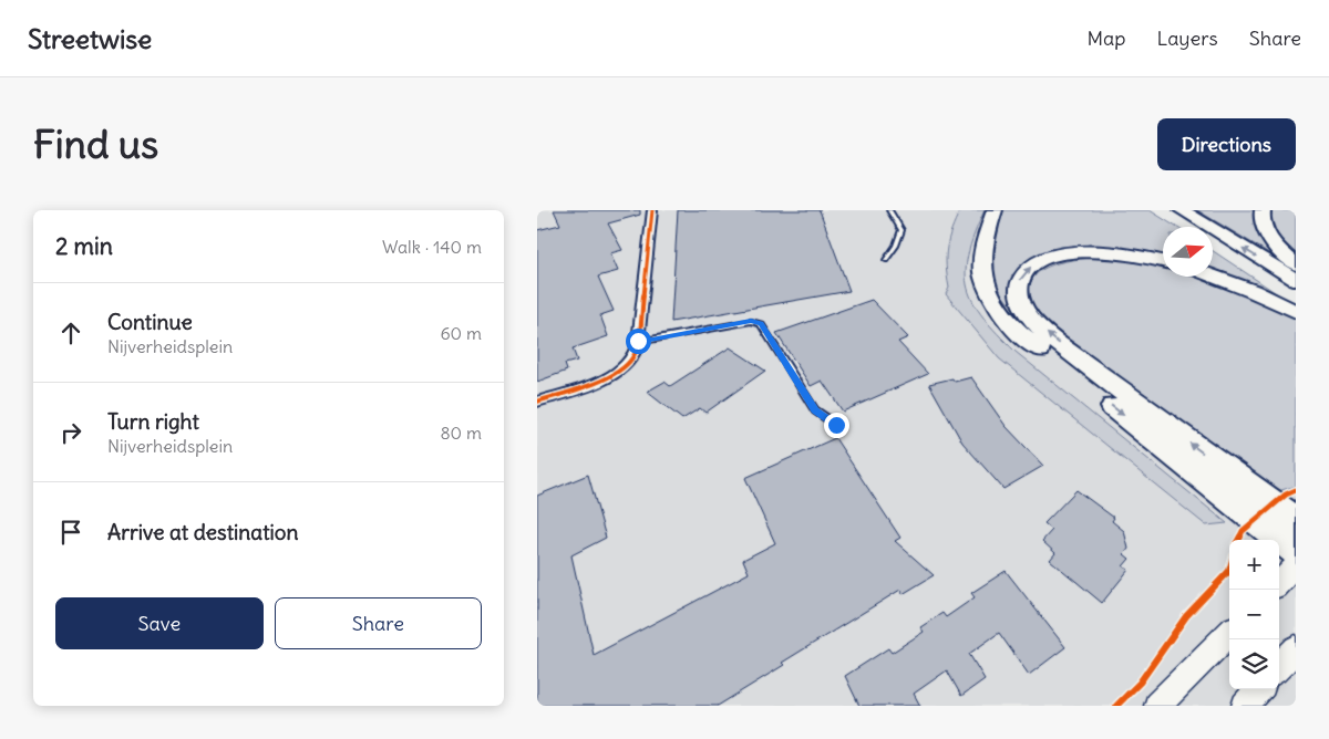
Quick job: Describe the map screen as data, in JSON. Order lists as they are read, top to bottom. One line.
{"north":"right","page":{"header":"Streetwise","nav":["Map","Layers","Share"],"buttons":["Directions",["Save","Share"]],"title":"Find us","heading":["2 min","Walk · 140 m"],"list":[["Continue","Nijverheidsplein","60 m"],["Turn right","Nijverheidsplein","80 m"],"Arrive at destination"],"map_buttons":["+","−"]}}
